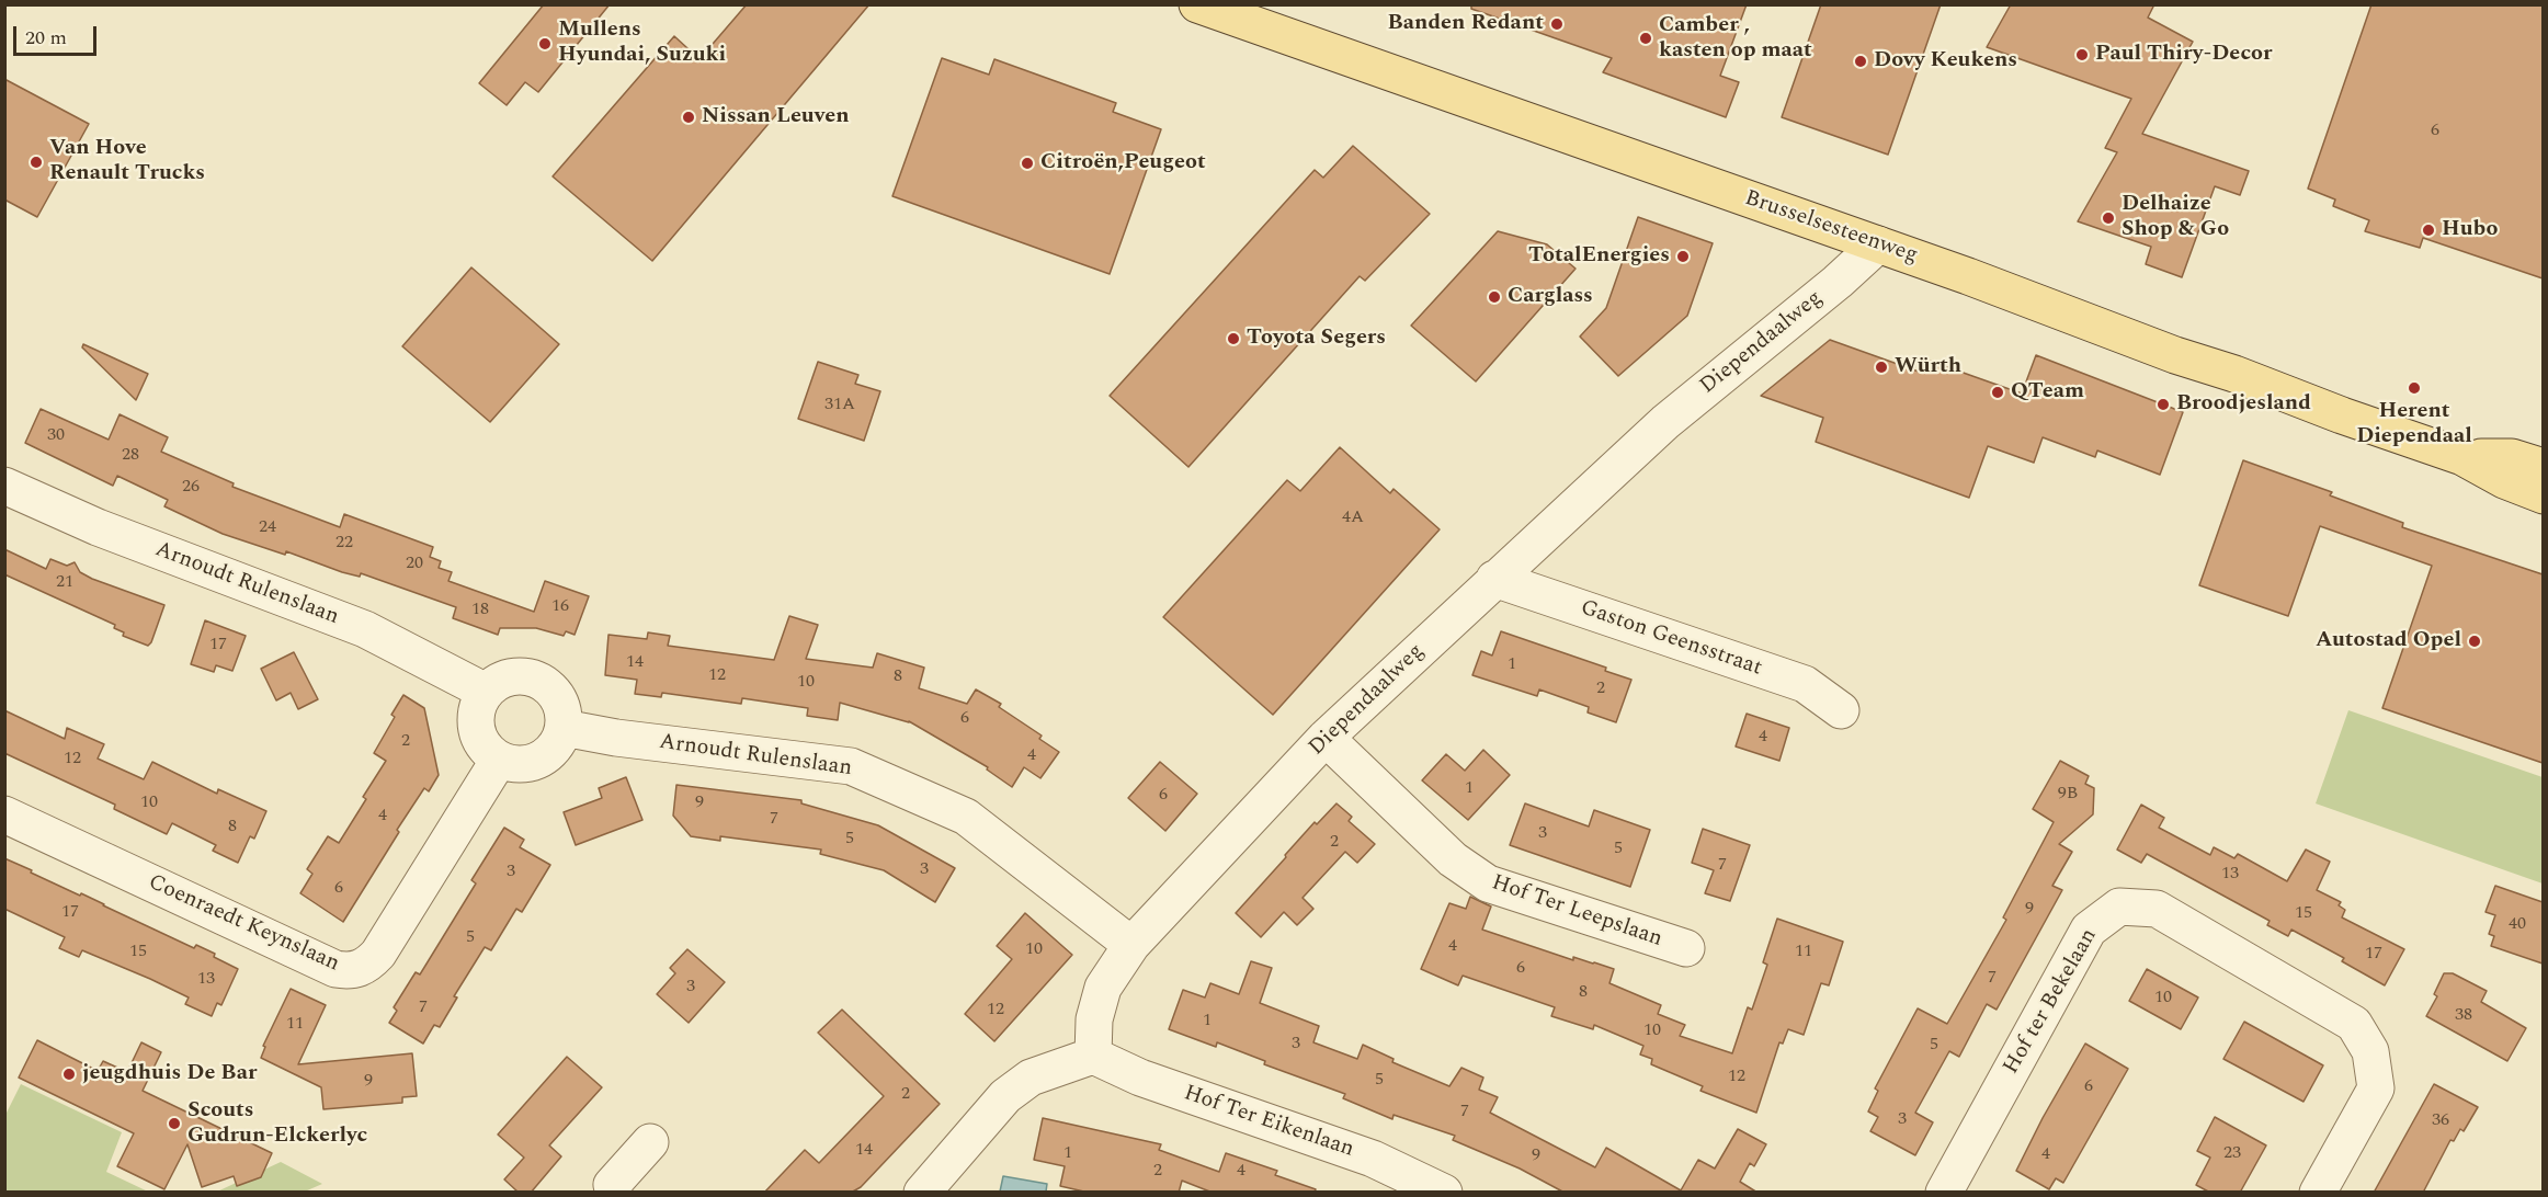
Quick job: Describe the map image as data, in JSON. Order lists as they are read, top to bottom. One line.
{"streets":{"main road":["Brusselsesteenweg"],"street":["Diependaalweg","Arnoudt Rulenslaan","Gaston Geensstraat","Hof Ter Leepslaan","Coenraedt Keynslaan","Hof ter Bekelaan","Hof Ter Eikenlaan"]},"crossings":[["Brusselsesteenweg","Diependaalweg"],["Diependaalweg","Arnoudt Rulenslaan"],["Diependaalweg","Gaston Geensstraat"],["Diependaalweg","Hof Ter Leepslaan"],["Diependaalweg","Hof Ter Eikenlaan"],["Arnoudt Rulenslaan","Coenraedt Keynslaan"]],"places":["Banden Redant","Camber , kasten op maat","Mullens Hyundai, Suzuki","Paul Thiry-Decor","Dovy Keukens","Nissan Leuven","Van Hove Renault Trucks","Citroën,Peugeot","Delhaize Shop & Go","Hubo","TotalEnergies","Carglass","Toyota Segers","Würth","Herent Diependaal","QTeam","Broodjesland","Autostad Opel","jeugdhuis De Bar","Scouts Gudrun-Elckerlyc"],"house_numbers":["6","31A","30","28","26","4A","24","22","20","21","16","18","17","14","1","12","8","10","2","6","4","2","4","12","1","9B","6","10","9","4","7","8","3","5","2","5","7","3","3","13","6","9","17","15","40","5","4","10","15","11","17","6","7","13","3","8","10","7","12","38","1","11","10","3","5","12","5","9","6","2","7","3","36","14","1","23","4","9","2","4"],"scale_bar":"20 m"}
